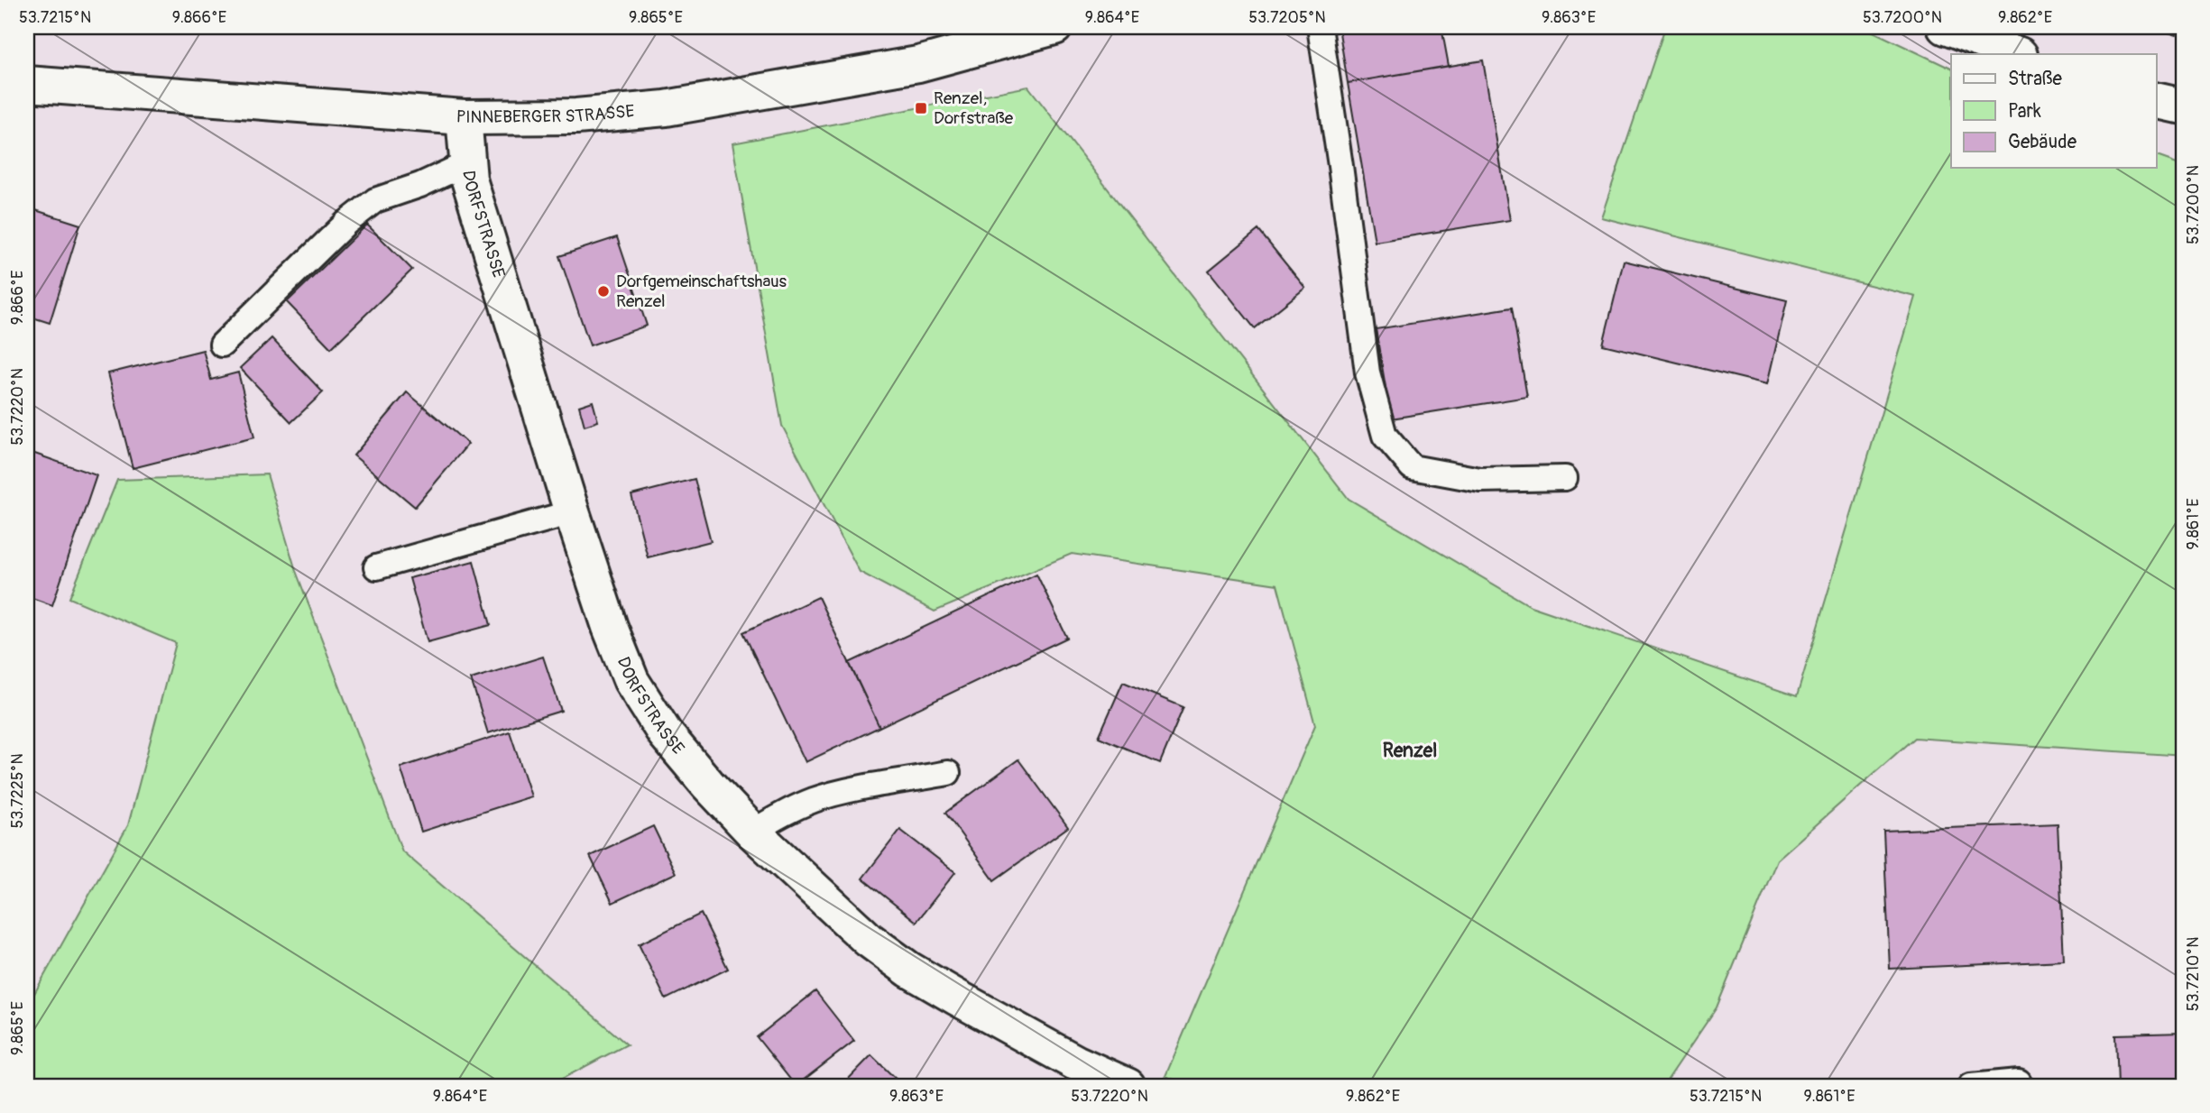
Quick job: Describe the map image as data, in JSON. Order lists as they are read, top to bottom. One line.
{"streets":{"street":["PINNEBERGER STRASSE","DORFSTRASSE"]},"crossings":[["PINNEBERGER STRASSE","DORFSTRASSE"]],"districts":["Renzel"],"places":{"transit":["Renzel, Dorfstraße"],"other":["Dorfgemeinschaftshaus Renzel"]},"legend":["Straße","Park","Gebäude"],"coordinates":["53.7215°N","9.866°E","9.865°E","9.864°E","53.7205°N","9.863°E","53.7200°N","9.862°E","53.7220°N","9.861°E","53.7225°N","53.7210°N"]}
